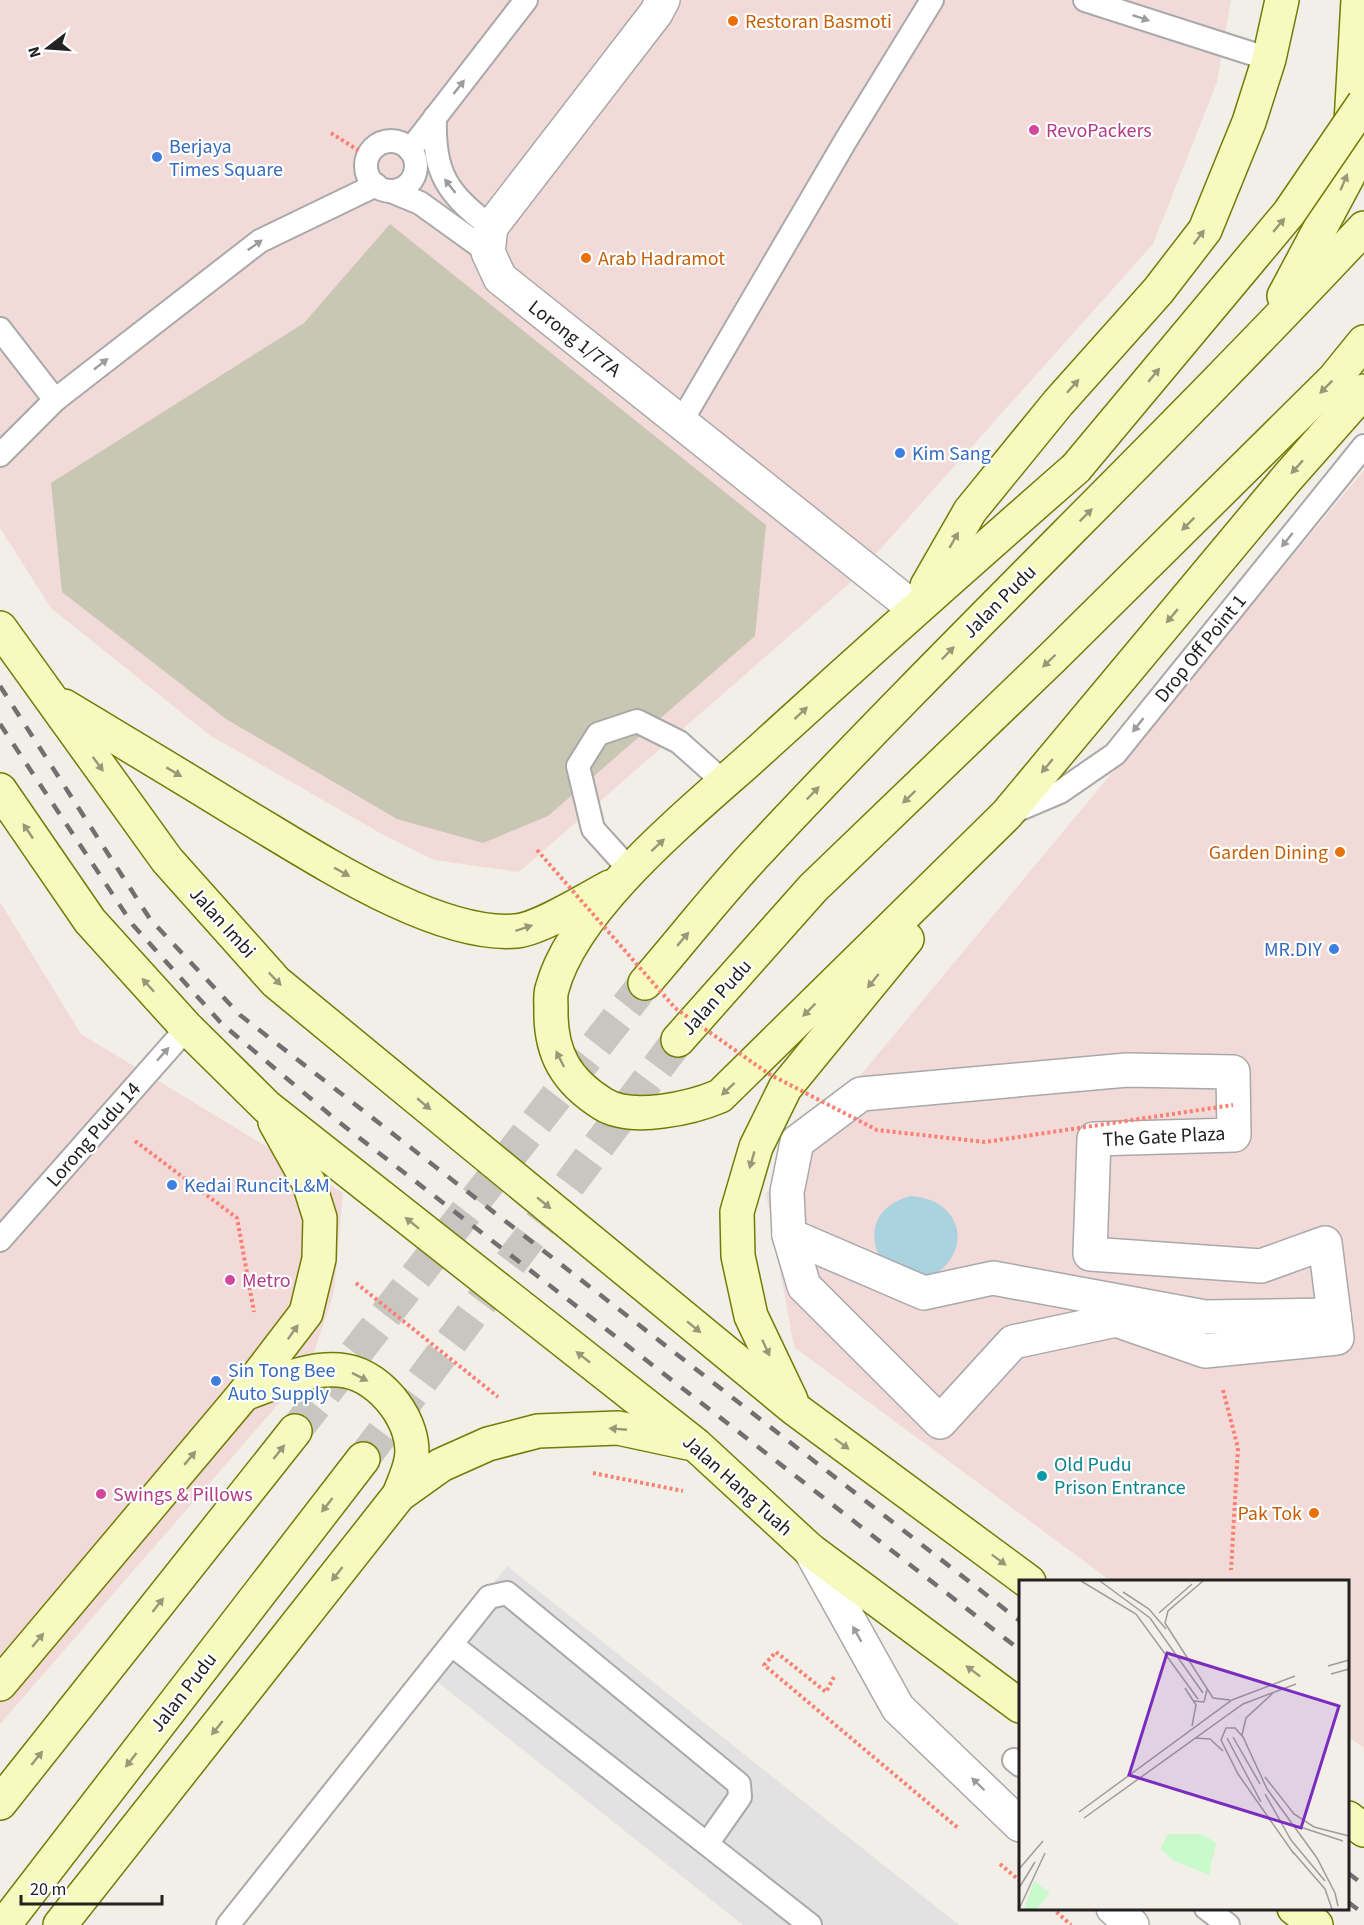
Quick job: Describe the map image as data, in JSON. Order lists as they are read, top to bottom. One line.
{"streets":{"main road":["Jalan Pudu","Jalan Imbi","Jalan Hang Tuah"],"street":["Lorong 1/77A","The Gate Plaza"],"lane":["Drop Off Point 1","Lorong Pudu 14"]},"one_way":["Drop Off Point 1","Lorong Pudu 14","Jalan Hang Tuah"],"places":["Restoran Basmoti","RevoPackers","Berjaya Times Square","Arab Hadramot","Kim Sang","Garden Dining","MR.DIY","Kedai Runcit L&M","Metro","Sin Tong Bee Auto Supply","Old Pudu Prison Entrance","Swings & Pillows","Pak Tok"],"scale_bar":"20 m","north":"left"}
